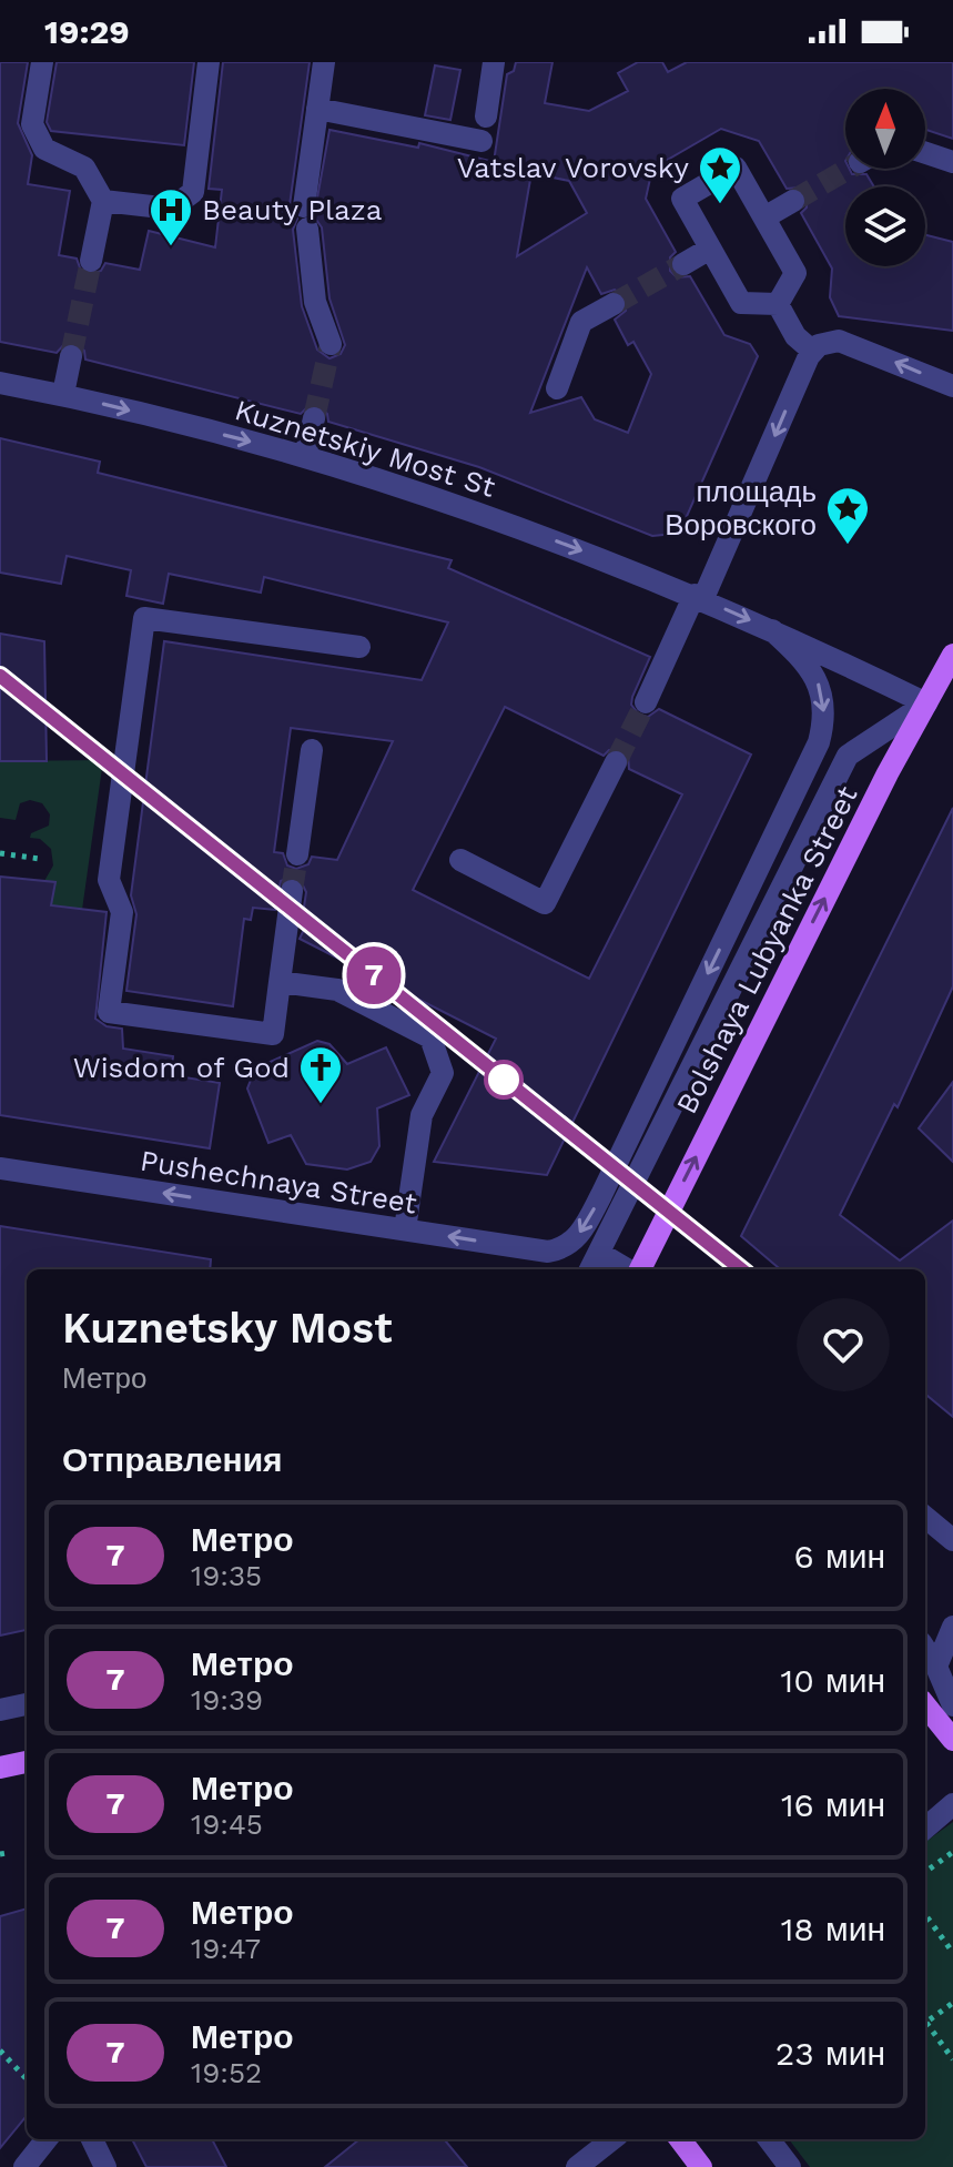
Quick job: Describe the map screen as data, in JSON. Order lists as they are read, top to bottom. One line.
{"streets":{"main road":["Bolshaya Lubyanka Street"],"street":["Kuznetskiy Most St","Pushechnaya Street"]},"crossings":[["Kuznetskiy Most St","Bolshaya Lubyanka Street"],["Kuznetskiy Most St","Pushechnaya Street"]],"one_way":["Kuznetskiy Most St","Bolshaya Lubyanka Street"],"places":{"place":["Vatslav Vorovsky","площадь Воровского"],"hospital":["Beauty Plaza"],"church":["Wisdom of God"]},"lines":["metro line 7"],"north":"top","page":{"status":"19:29","on_map":"7","heading":[["Kuznetsky Most","Метро"],"Отправления"],"list":[{"mark":"7","name":"Метро","note":"19:35","value":"6 мин"},{"mark":"7","name":"Метро","note":"19:39","value":"10 мин"},{"mark":"7","name":"Метро","note":"19:45","value":"16 мин"},{"mark":"7","name":"Метро","note":"19:47","value":"18 мин"},{"mark":"7","name":"Метро","note":"19:52","value":"23 мин"}]}}
